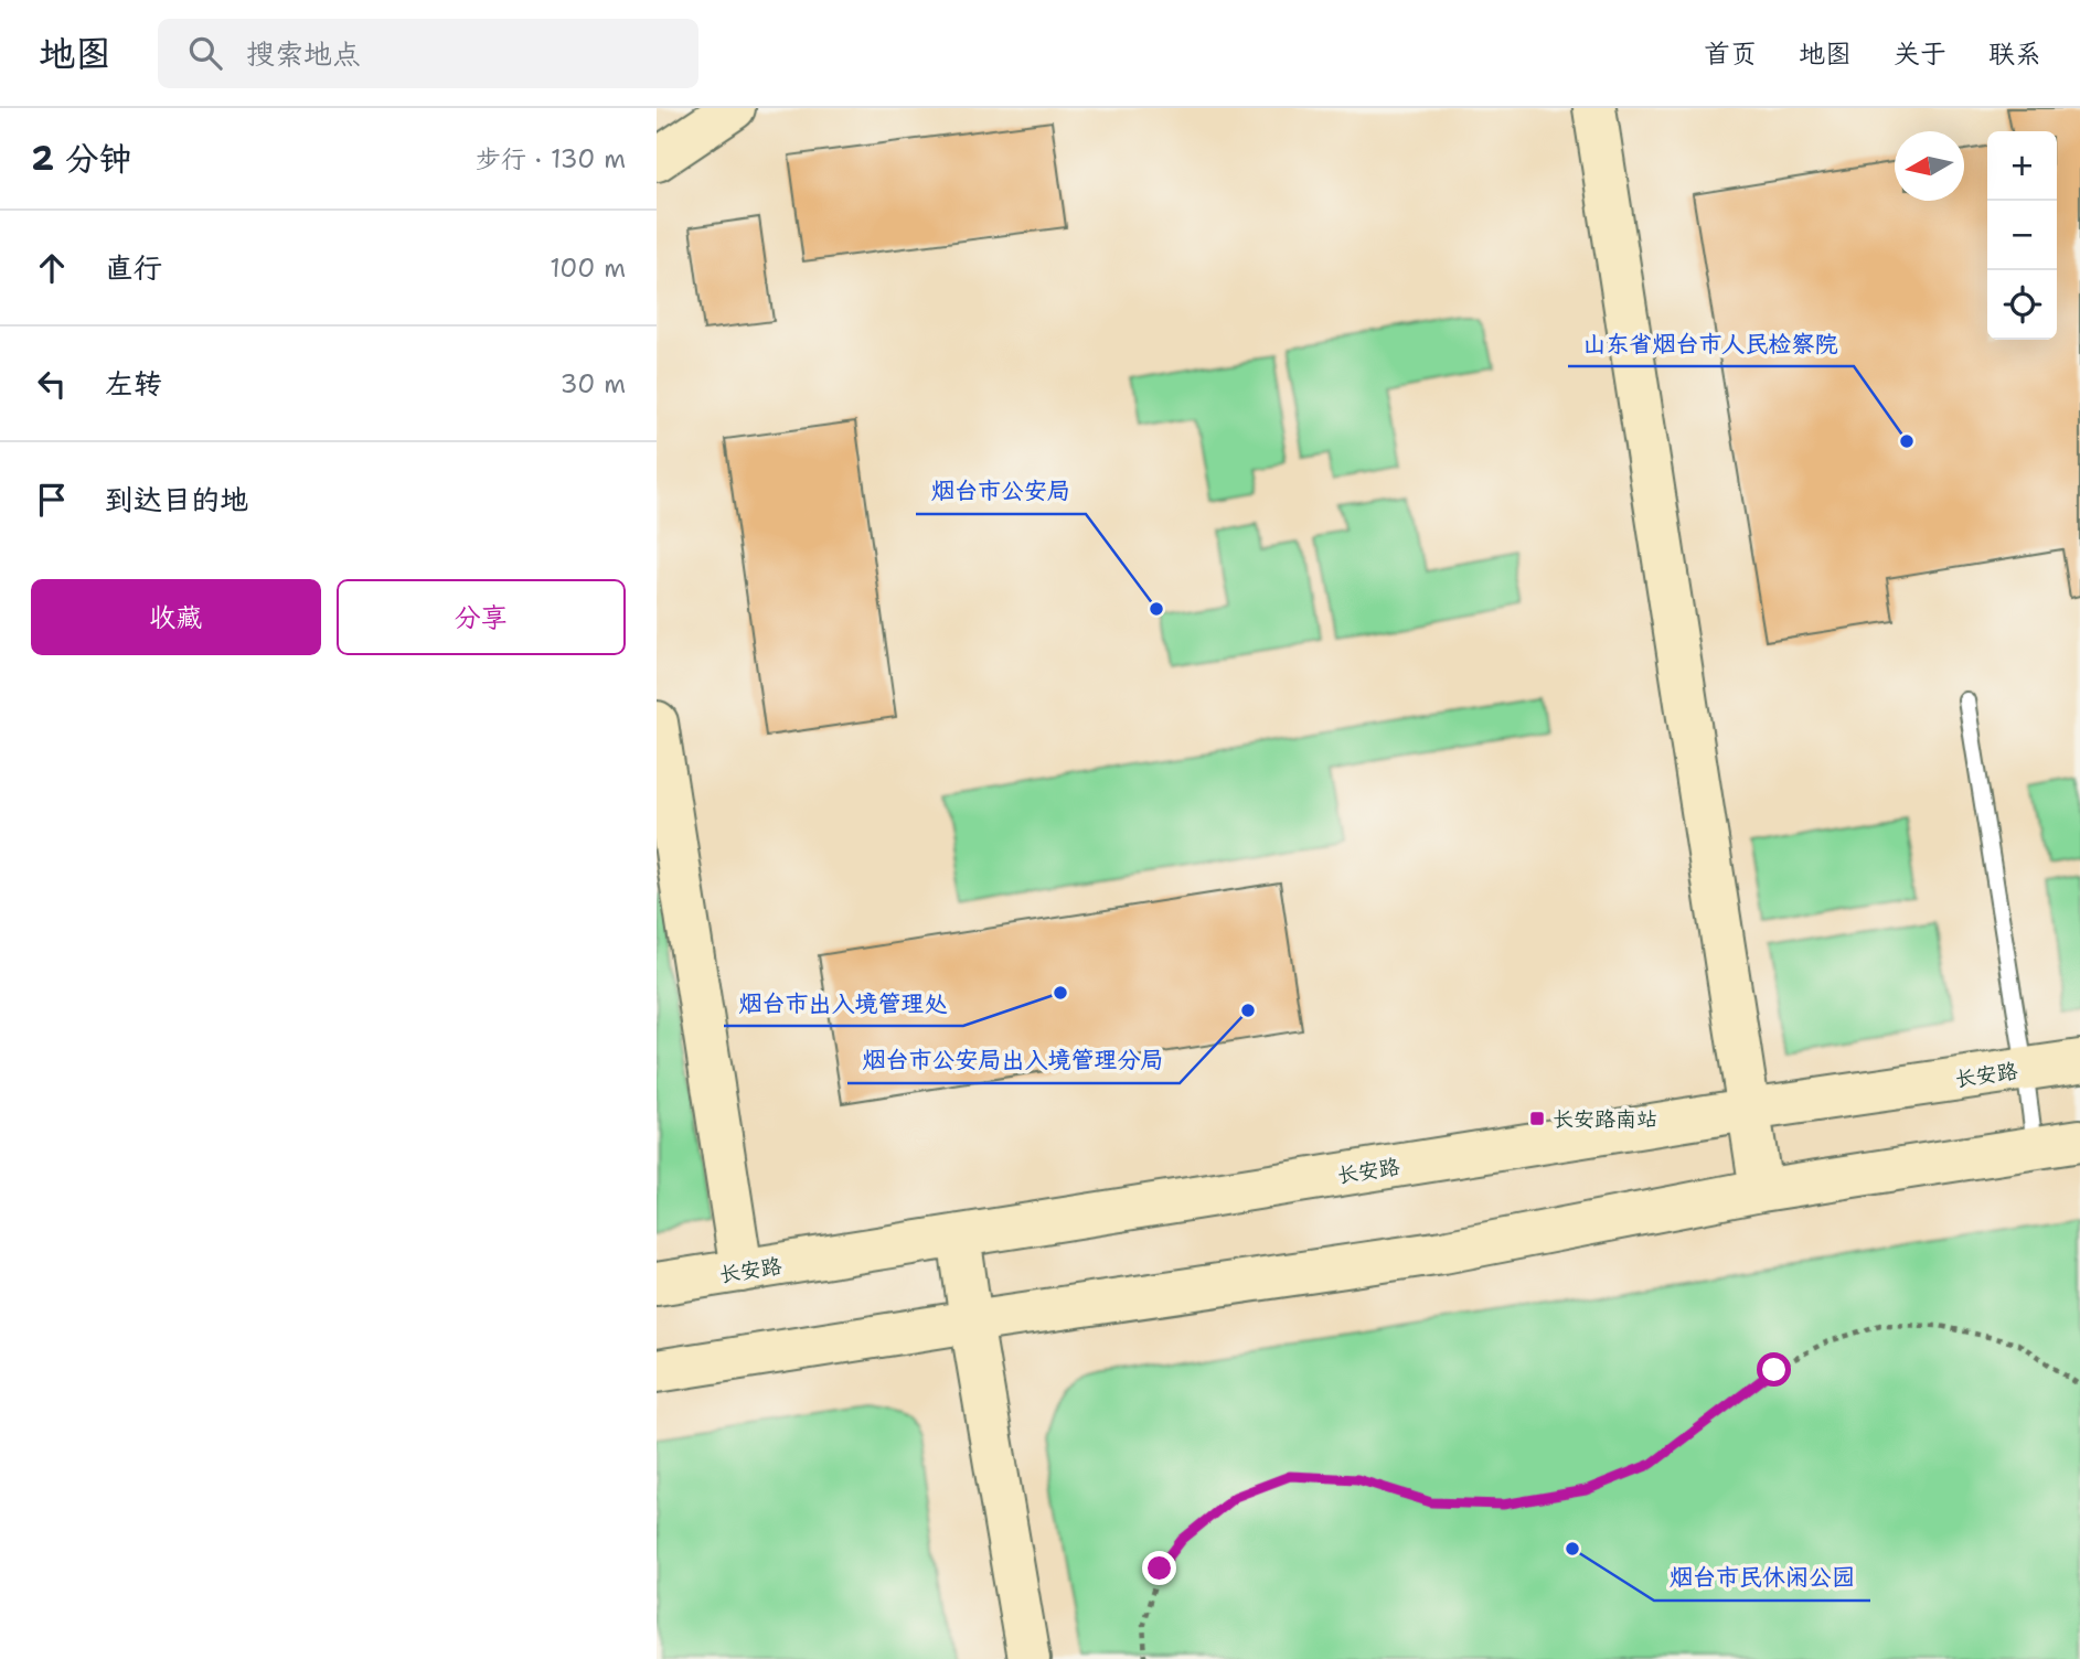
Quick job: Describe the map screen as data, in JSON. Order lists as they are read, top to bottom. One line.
{"streets":{"street":["长安路"]},"places":{"other":["山东省烟台市人民检察院","烟台市公安局","烟台市出入境管理处","烟台市公安局出入境管理分局","烟台市民休闲公园"],"transit":["长安路南站"]},"north":"left","page":{"header":"地图","search":"搜索地点","nav":["首页","地图","关于","联系"],"heading":["2 分钟","步行 · 130 m"],"map_buttons":["+","−"],"list":[["直行","100 m"],["左转","30 m"],"到达目的地"],"buttons":["收藏","分享"]}}
